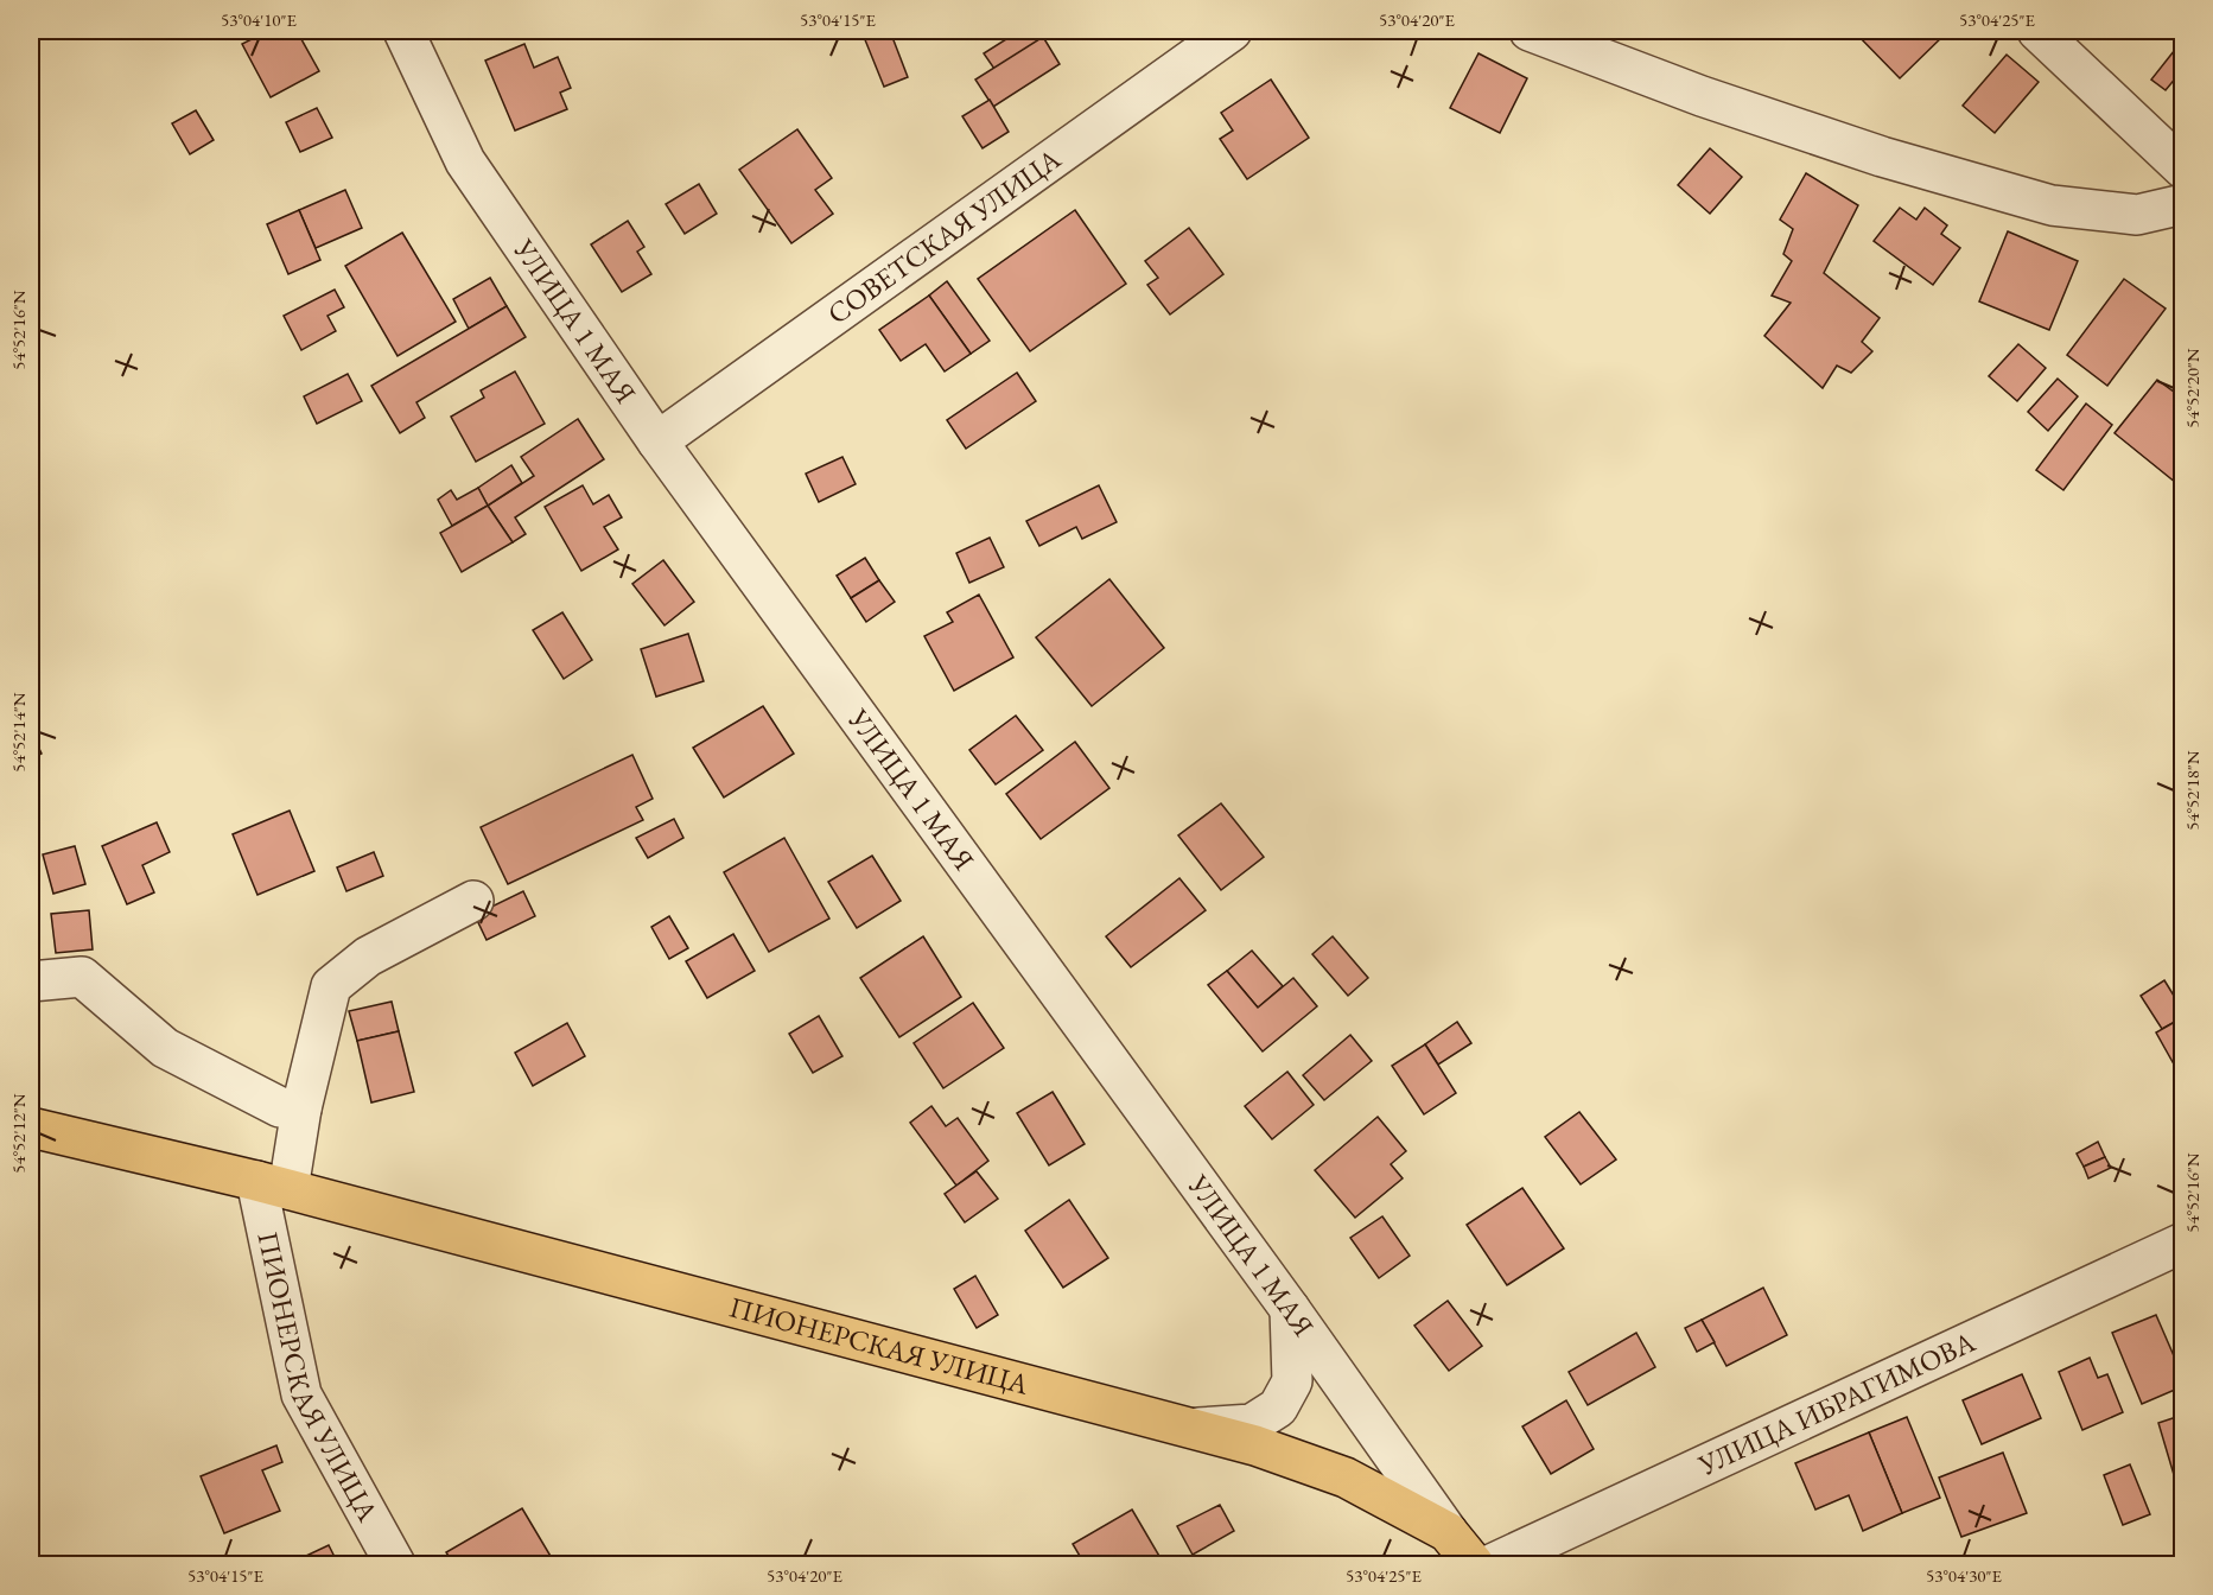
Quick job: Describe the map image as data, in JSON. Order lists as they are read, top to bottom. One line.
{"streets":{"main road":["ПИОНЕРСКАЯ УЛИЦА"],"street":["СОВЕТСКАЯ УЛИЦА","УЛИЦА 1 МАЯ","УЛИЦА ИБРАГИМОВА"]},"crossings":[["СОВЕТСКАЯ УЛИЦА","УЛИЦА 1 МАЯ"],["УЛИЦА 1 МАЯ","ПИОНЕРСКАЯ УЛИЦА"]],"coordinates":["53°04'10\"E","53°04'15\"E","53°04'20\"E","53°04'25\"E","54°52'16\"N","54°52'20\"N","54°52'14\"N","54°52'18\"N","54°52'12\"N","53°04'30\"E"]}
